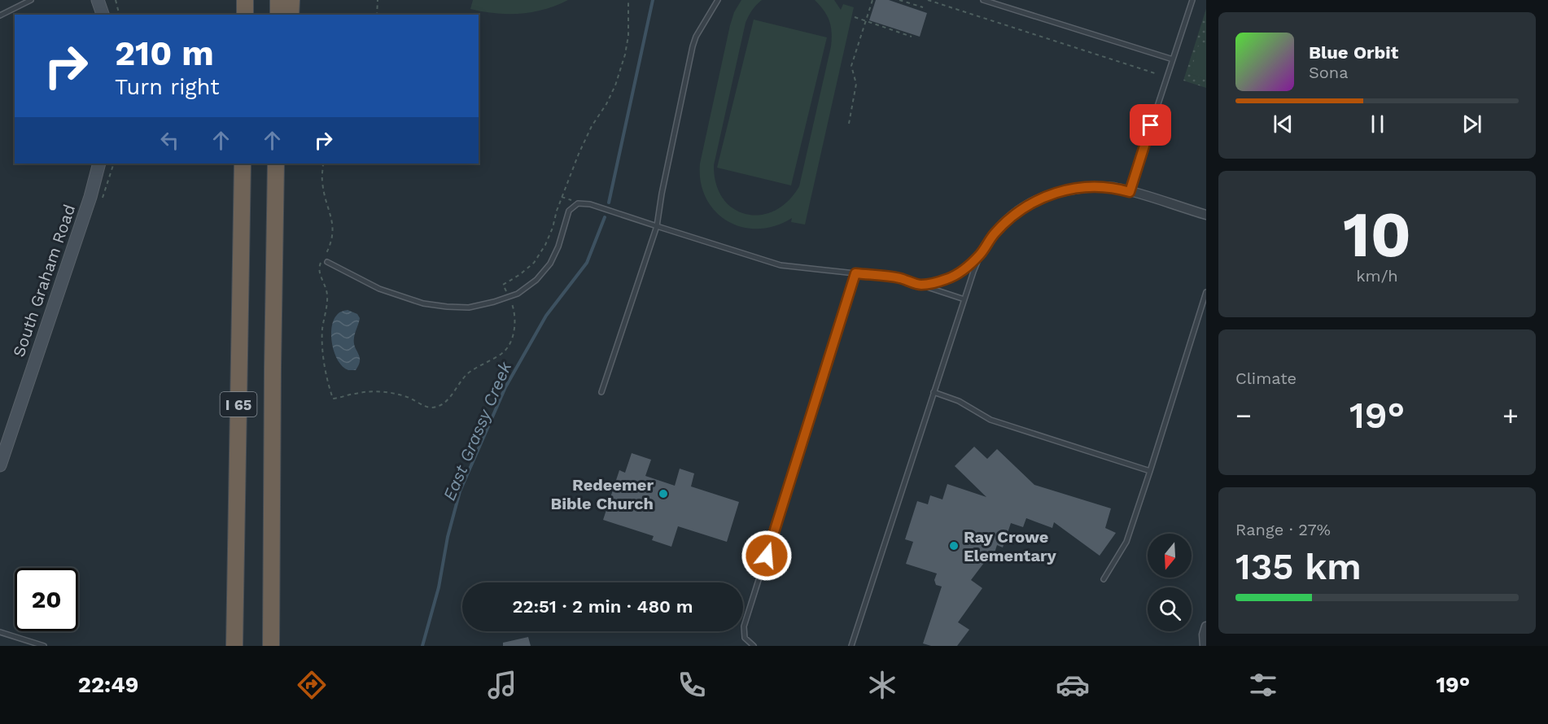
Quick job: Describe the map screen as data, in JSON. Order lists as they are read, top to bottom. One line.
{"streets":{"highway":["I 65"],"street":["South Graham Road"]},"water":["East Grassy Creek"],"places":["Redeemer Bible Church","Ray Crowe Elementary"],"north":"bottom","page":{"turn":["210 m","Turn right"],"song":["Blue Orbit","Sona"],"tile":[["10","km/h"],"Climate",["Range · 27%","135 km"]],"heat":["−","19°","+"],"limit":"20","trip":"22:51 · 2 min · 480 m","tabs":["22:49","19°"]}}
